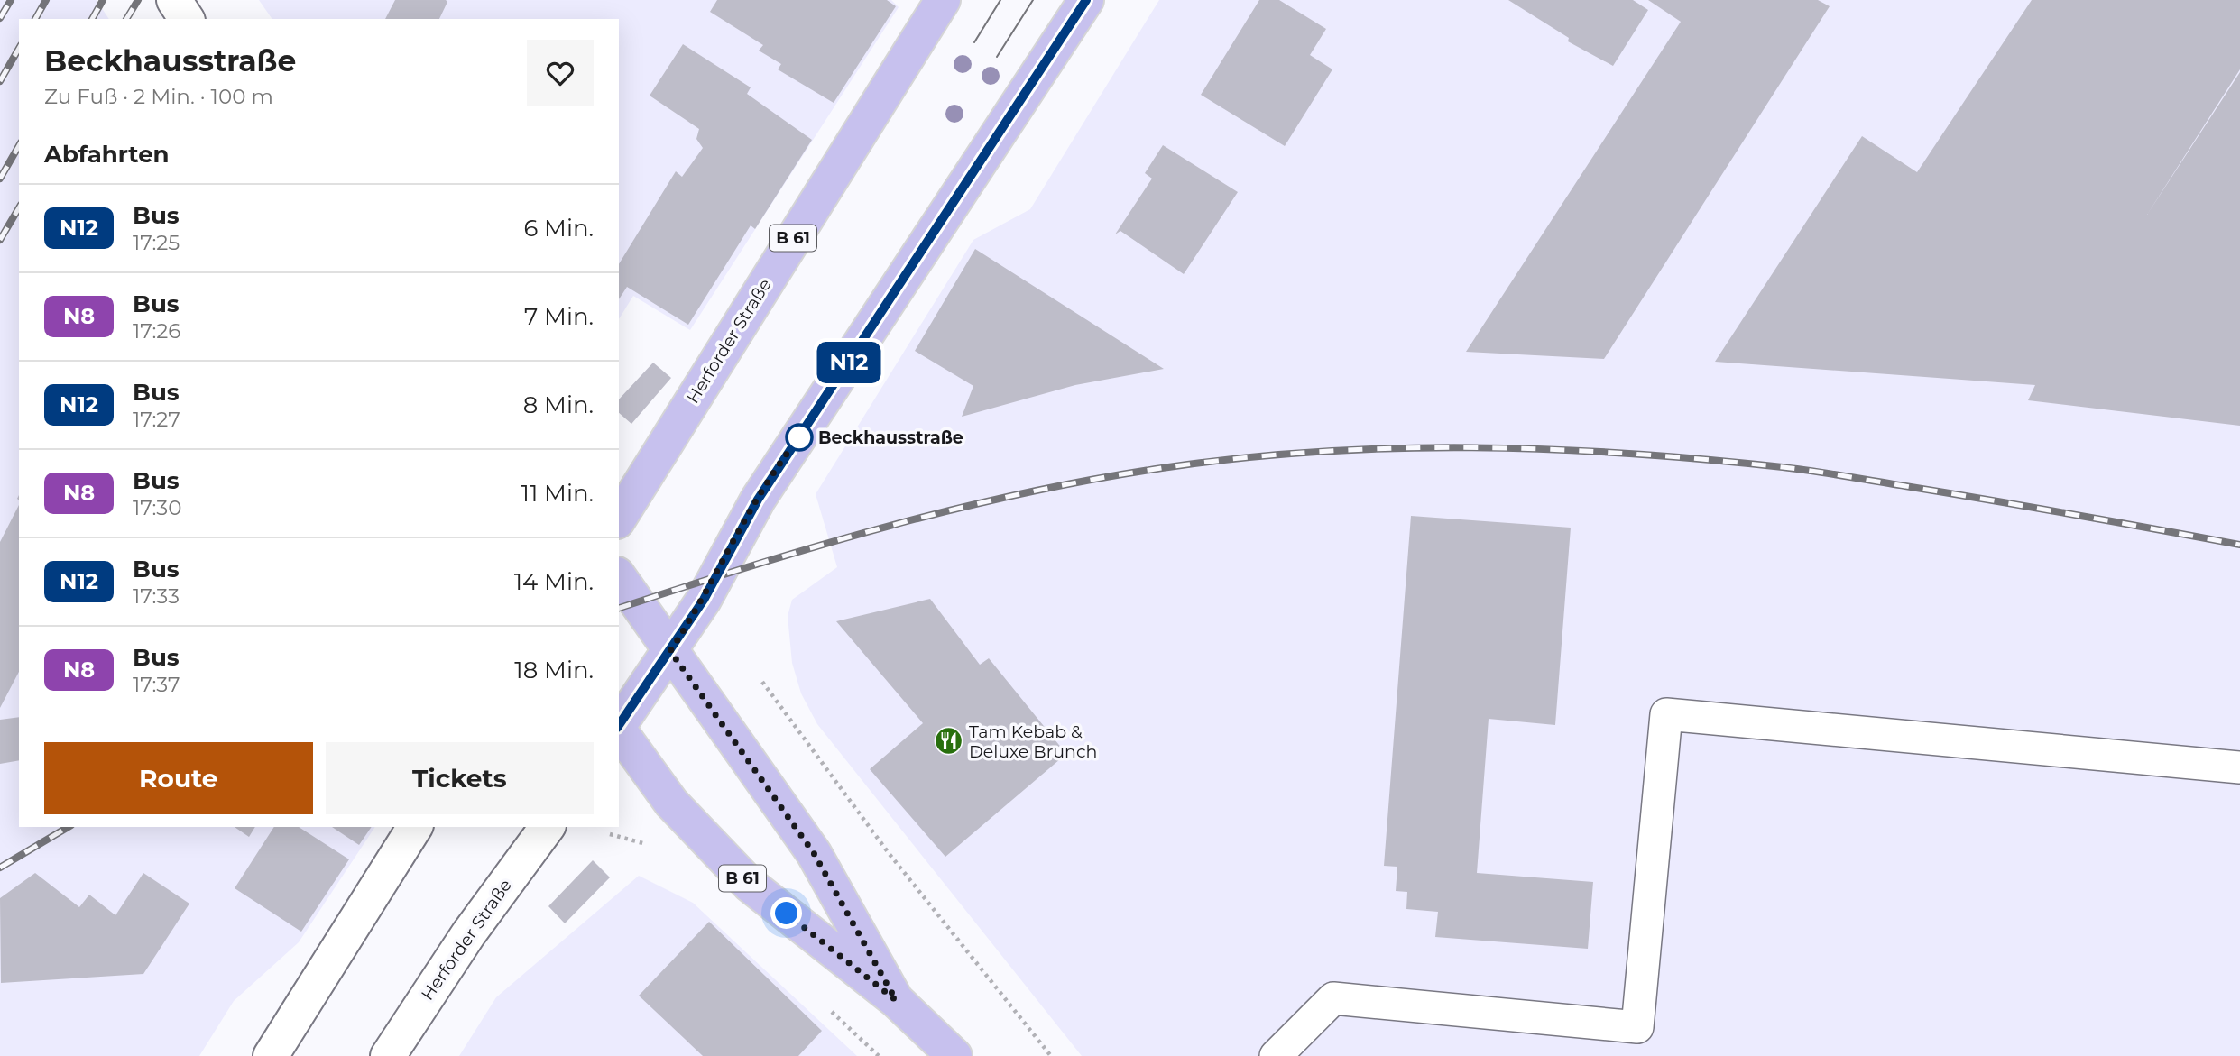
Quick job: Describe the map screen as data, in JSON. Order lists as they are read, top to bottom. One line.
{"streets":{"main road":["B 61","Herforder Straße"]},"places":{"other":["Beckhausstraße"],"restaurant":["Tam Kebab & Deluxe Brunch"]},"lines":["bus line N12"],"page":{"on_map":"N12","heading":[["Beckhausstraße","Zu Fuß · 2 Min. · 100 m"],"Abfahrten"],"list":[{"mark":"N12","name":"Bus","note":"17:25","value":"6 Min."},{"mark":"N8","name":"Bus","note":"17:26","value":"7 Min."},{"mark":"N12","name":"Bus","note":"17:27","value":"8 Min."},{"mark":"N8","name":"Bus","note":"17:30","value":"11 Min."},{"mark":"N12","name":"Bus","note":"17:33","value":"14 Min."},{"mark":"N8","name":"Bus","note":"17:37","value":"18 Min."}],"buttons":["Route","Tickets"]}}
